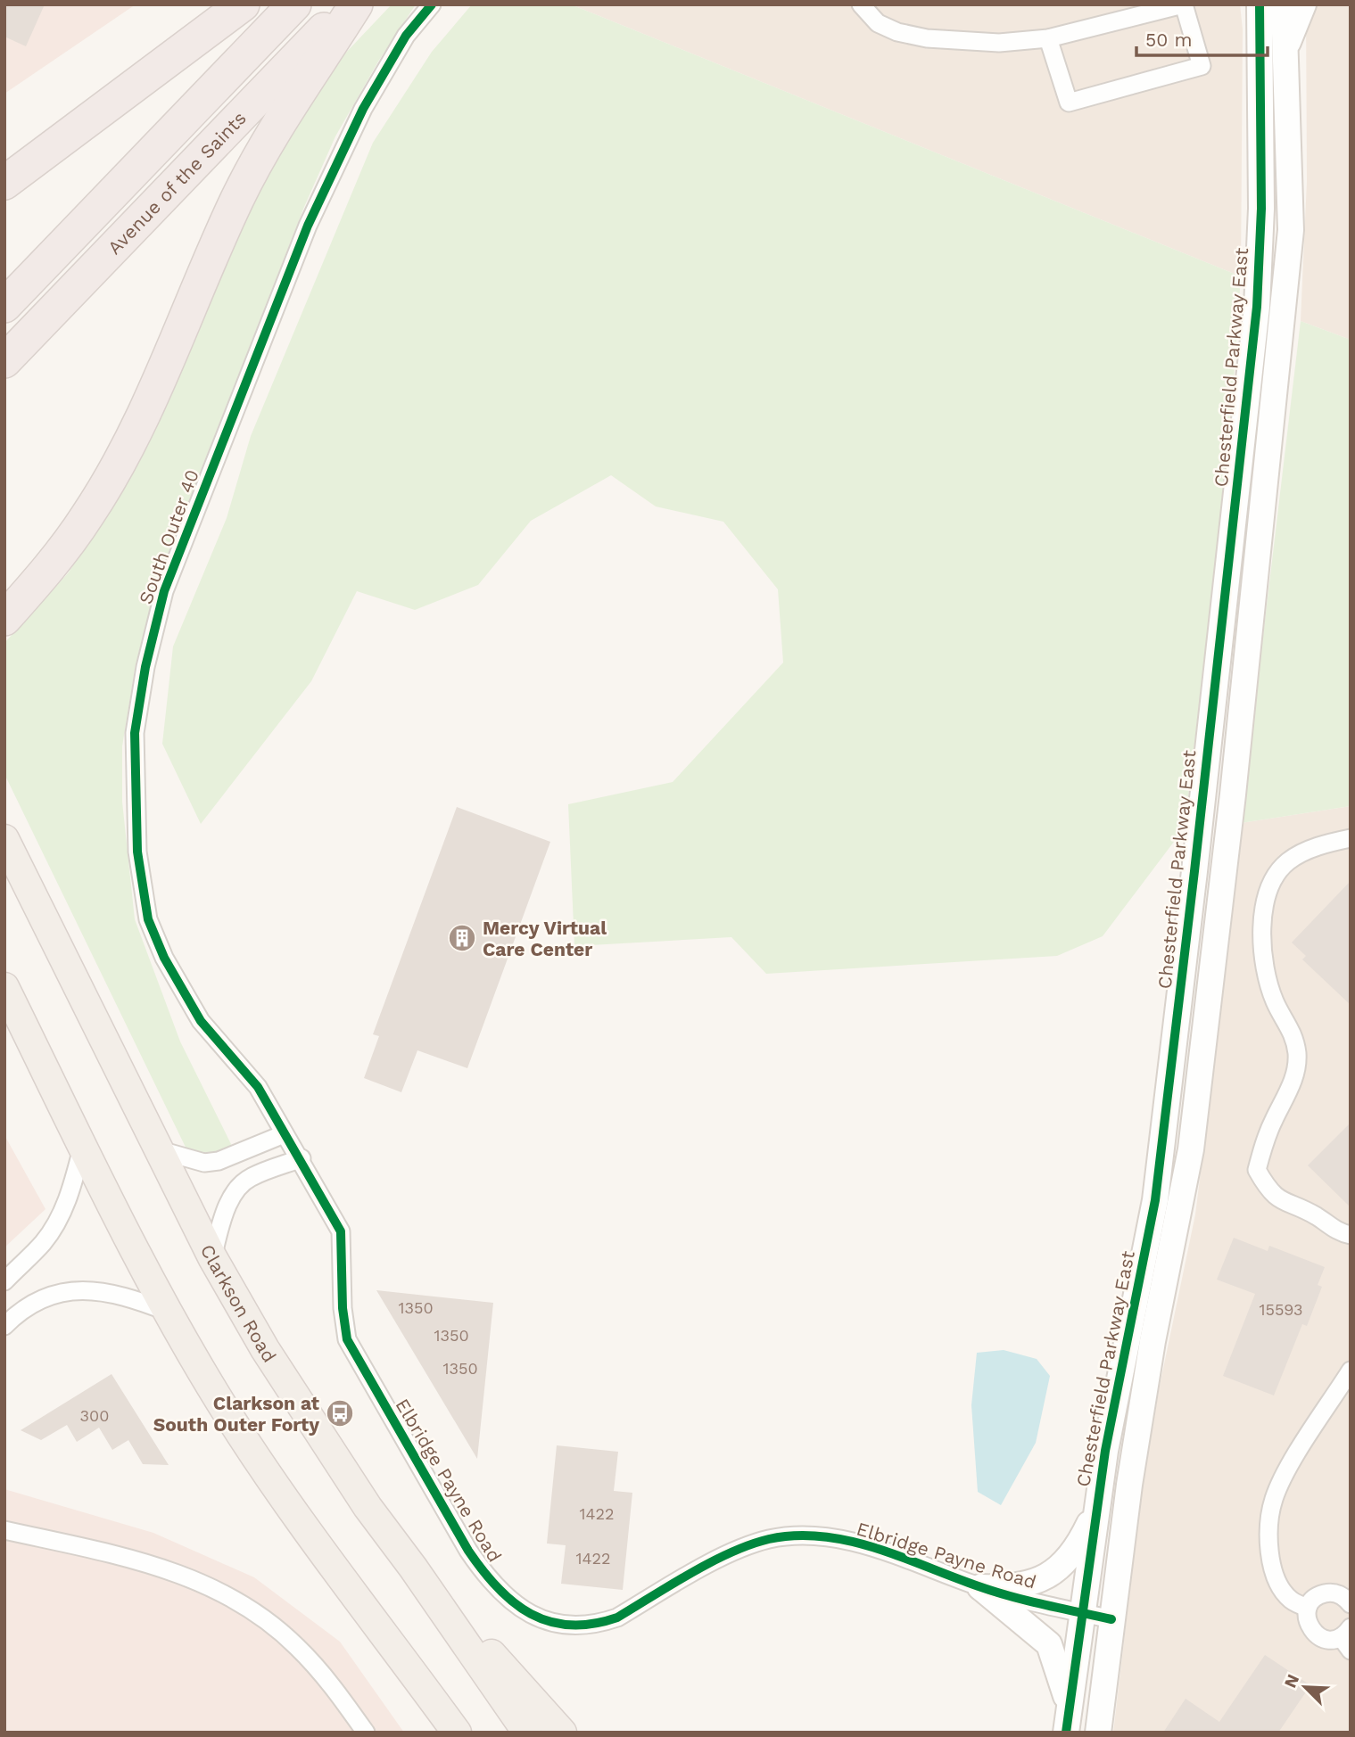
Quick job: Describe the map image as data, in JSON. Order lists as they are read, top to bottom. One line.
{"streets":{"highway":["Avenue of the Saints"],"main road":["Clarkson Road"],"street":["Chesterfield Parkway East","South Outer 40","Elbridge Payne Road"]},"crossings":[["Chesterfield Parkway East","Elbridge Payne Road"],["South Outer 40","Elbridge Payne Road"]],"places":{"building":["Mercy Virtual Care Center"],"bus stop":["Clarkson at South Outer Forty"]},"house_numbers":["1350","15593","1350","1350","300","1422","1422"],"scale_bar":"50 m","north":"top left"}
